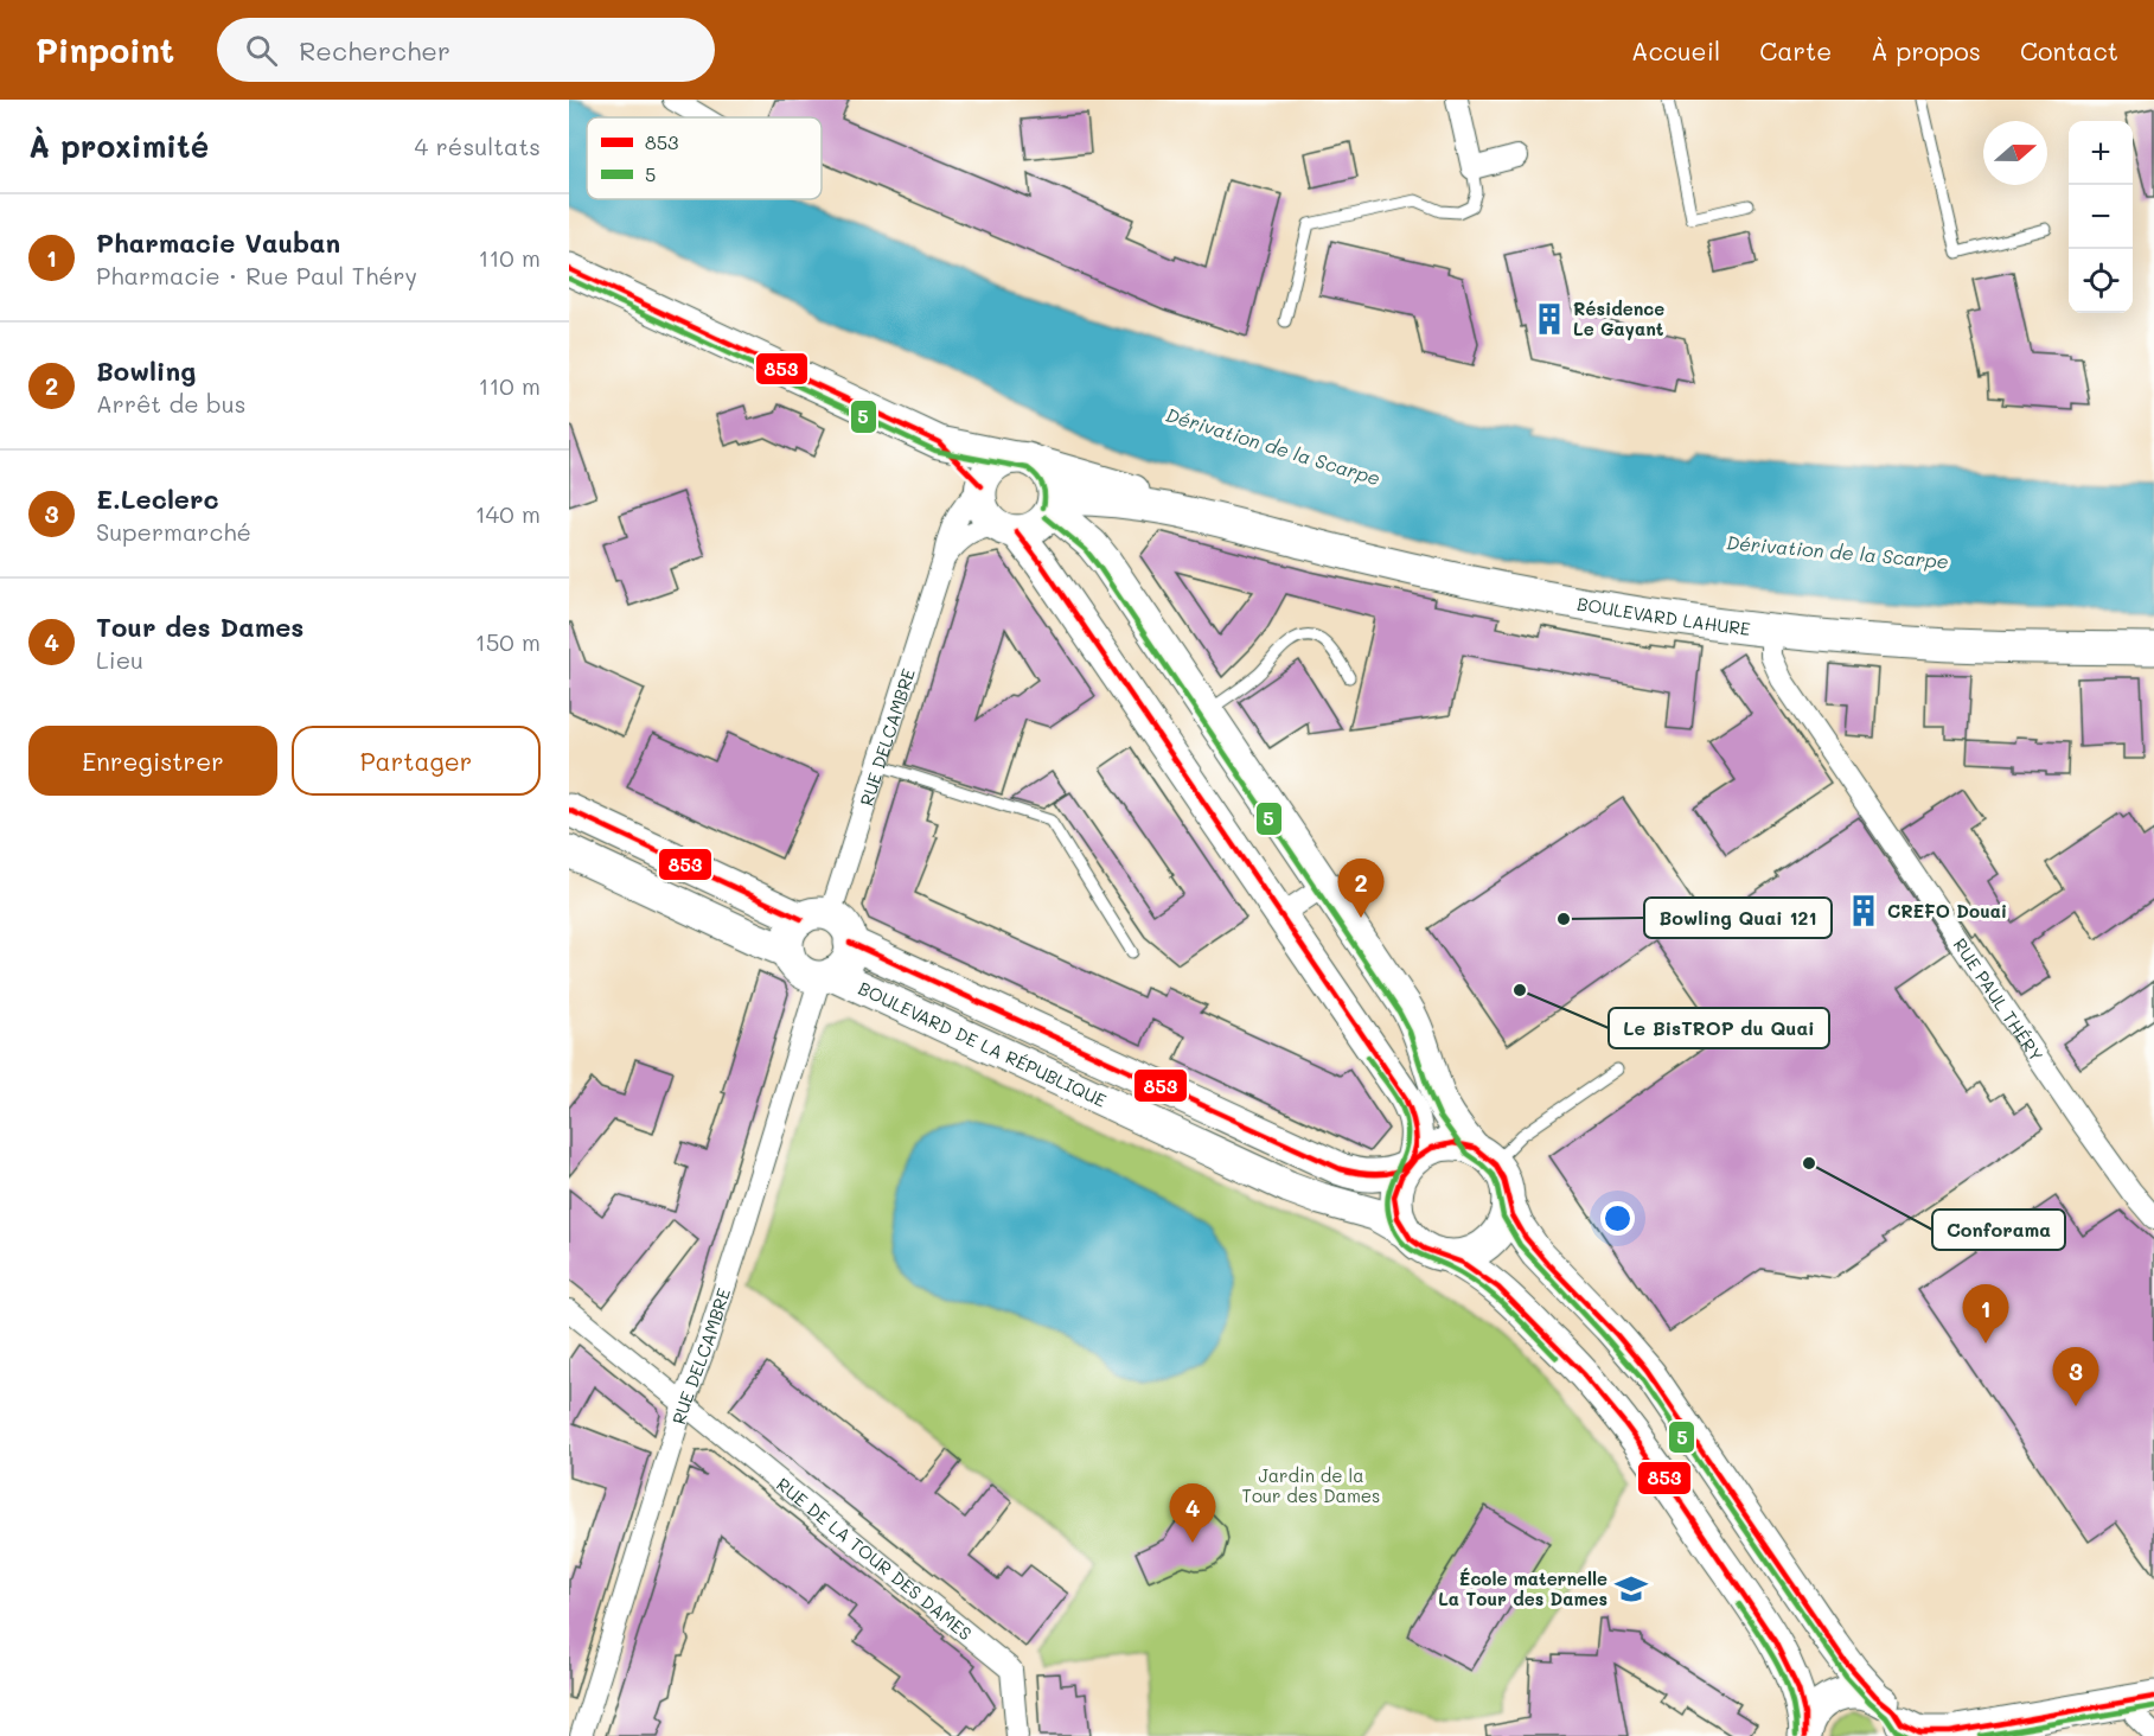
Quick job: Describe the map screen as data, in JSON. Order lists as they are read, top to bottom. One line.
{"streets":{"main road":["BOULEVARD LAHURE","BOULEVARD DE LA RÉPUBLIQUE"],"street":["RUE DELCAMBRE","RUE PAUL THÉRY","RUE DE LA TOUR DES DAMES"]},"crossings":[["BOULEVARD LAHURE","RUE DELCAMBRE"],["BOULEVARD LAHURE","RUE PAUL THÉRY"],["RUE DELCAMBRE","BOULEVARD DE LA RÉPUBLIQUE"],["RUE DELCAMBRE","RUE DE LA TOUR DES DAMES"]],"water":["Dérivation de la Scarpe"],"parks":["Jardin de la Tour des Dames"],"places":{"building":["Résidence Le Gayant","CREFO Douai"],"other":["Bowling Quai 121","Le BisTROP du Quai","Conforama"],"school or university":["École maternelle La Tour des Dames"]},"lines":["transit line 853","transit line 5"],"legend":["853","5"],"north":"right","page":{"header":"Pinpoint","search":"Rechercher","nav":["Accueil","Carte","À propos","Contact"],"heading":["À proximité","4 résultats"],"map_buttons":["+","−"],"list":[{"mark":"1","name":"Pharmacie Vauban","note":"Pharmacie · Rue Paul Théry","value":"110 m"},{"mark":"2","name":"Bowling","note":"Arrêt de bus","value":"110 m"},{"mark":"3","name":"E.Leclerc","note":"Supermarché","value":"140 m"},{"mark":"4","name":"Tour des Dames","note":"Lieu","value":"150 m"}],"buttons":["Enregistrer","Partager"],"pins":["2","1","3","4"]}}
